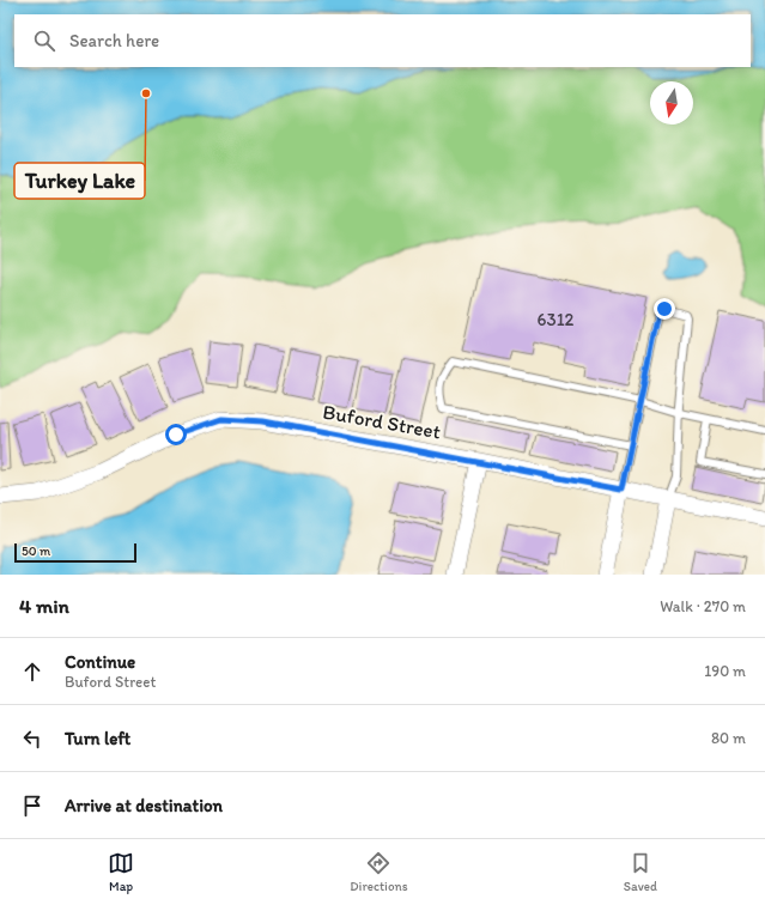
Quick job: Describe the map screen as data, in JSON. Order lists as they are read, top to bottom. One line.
{"streets":{"street":["Buford Street"]},"places":["Turkey Lake"],"house_numbers":["6312"],"scale_bar":"50 m","north":"bottom","page":{"search":"Search here","scale":"50 m","heading":["4 min","Walk · 270 m"],"list":[["Continue","Buford Street","190 m"],["Turn left","80 m"],"Arrive at destination"],"nav":["Map","Directions","Saved"]}}
